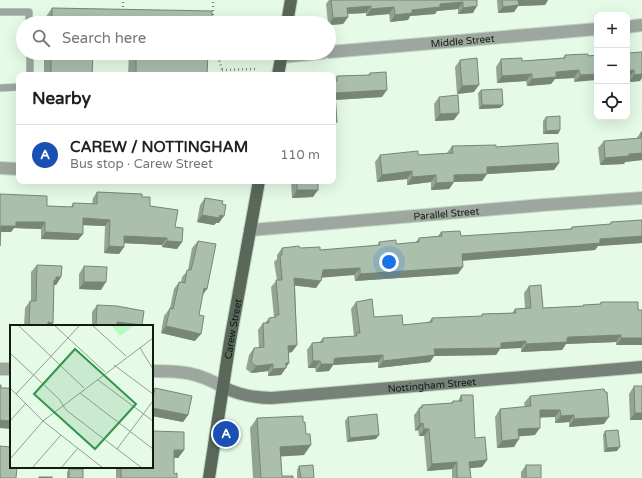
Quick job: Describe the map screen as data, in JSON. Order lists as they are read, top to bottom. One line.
{"streets":{"main road":["Carew Street"],"street":["Middle Street","Parallel Street","Nottingham Street"]},"crossings":[["Parallel Street","Carew Street"],["Carew Street","Nottingham Street"]],"page":{"map_buttons":["+","−"],"search":"Search here","heading":"Nearby","list":[{"mark":"A","name":"CAREW / NOTTINGHAM","note":"Bus stop · Carew Street","value":"110 m"}],"pins":"A"}}
